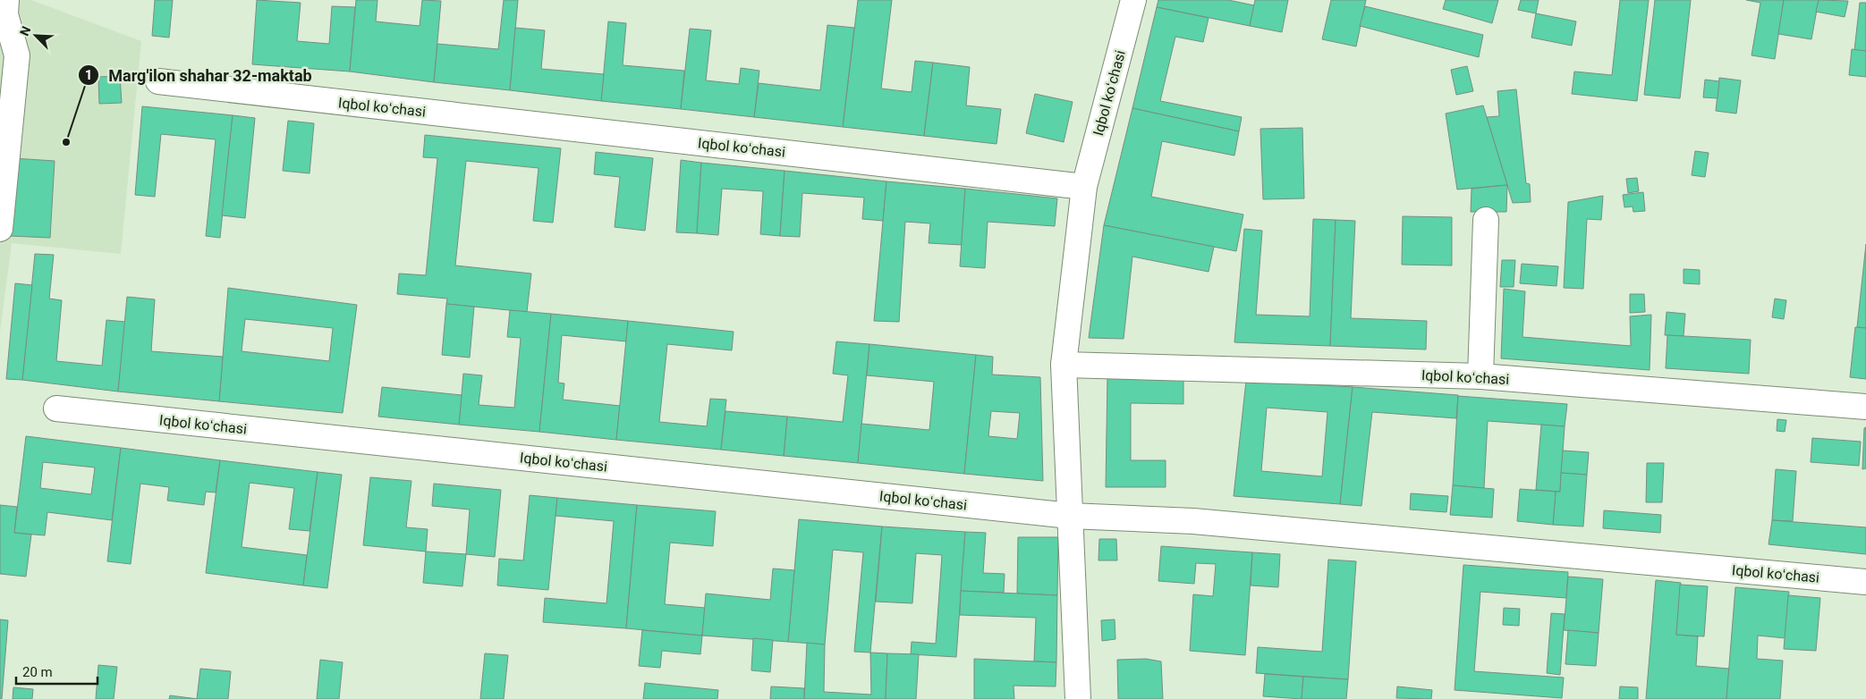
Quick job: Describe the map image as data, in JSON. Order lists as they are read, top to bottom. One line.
{"streets":{"street":["Iqbol koʻchasi"]},"places":["Marg'ilon shahar 32-maktab"],"scale_bar":"20 m","north":"top left"}
